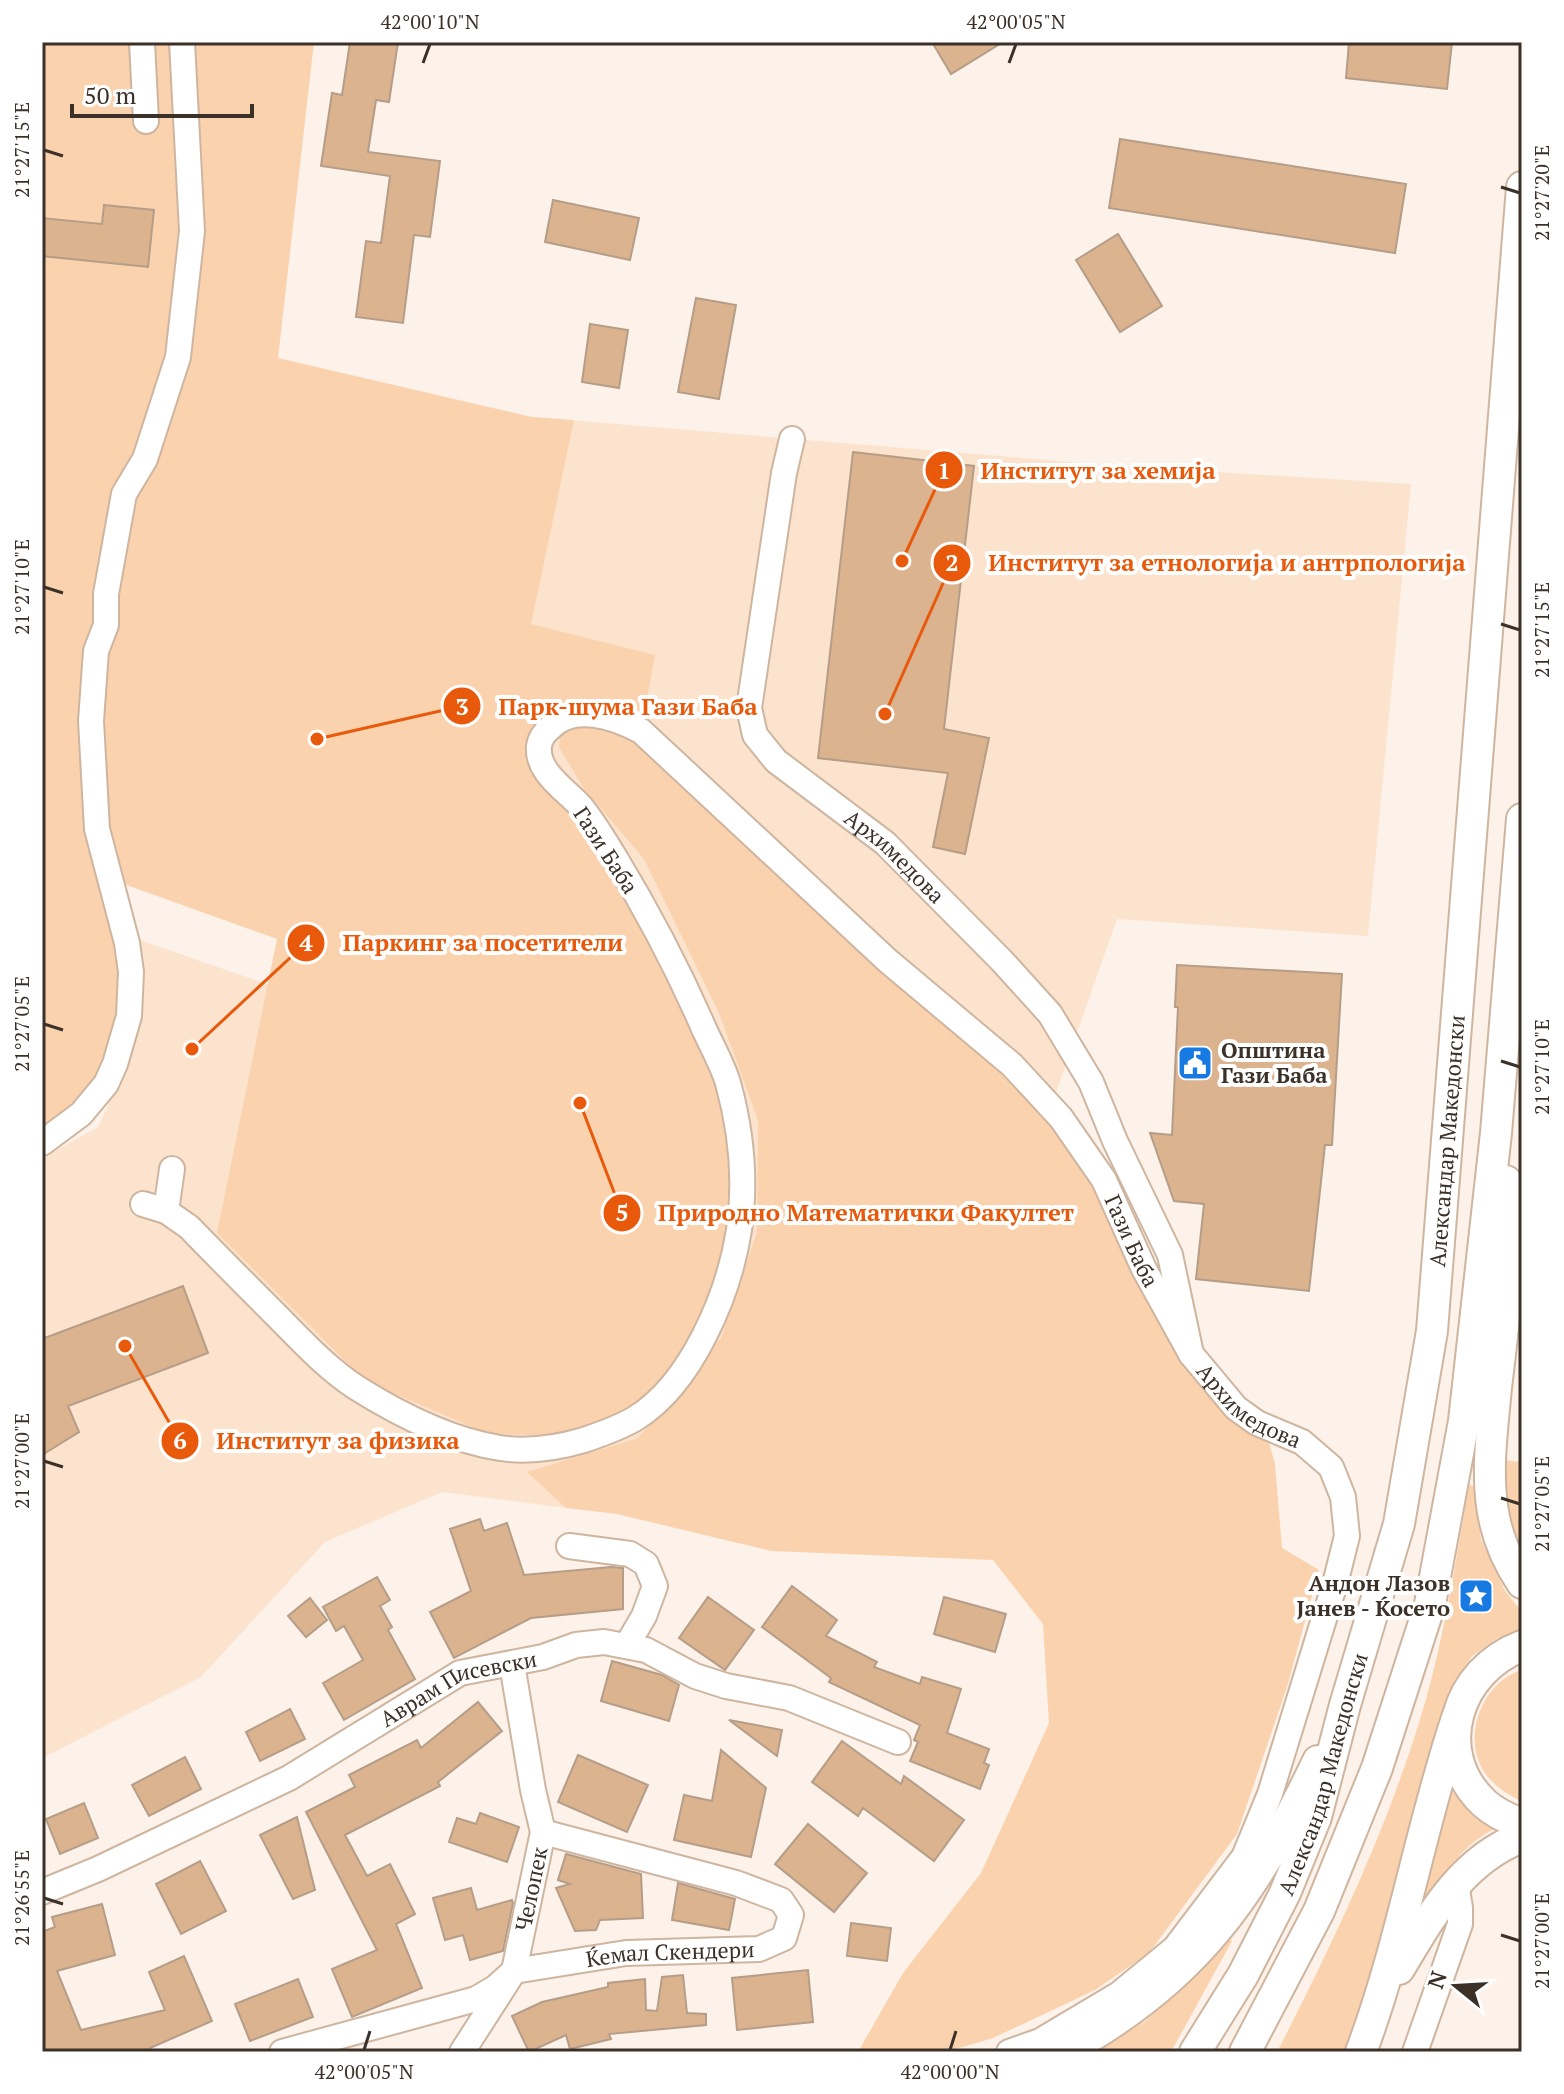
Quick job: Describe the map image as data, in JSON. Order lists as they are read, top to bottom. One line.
{"streets":{"street":["Гази Баба","Архимедова","Александар Македонски","Аврам Писевски","Челопек","Ќемал Скендери"]},"crossings":[["Гази Баба","Архимедова"],["Аврам Писевски","Челопек"],["Челопек","Ќемал Скендери"]],"places":{"other":["Институт за хемија","Институт за етнологија и антрпологија","Парк-шума Гази Баба","Паркинг за посетители","Природно Математички Факултет","Институт за физика"],"public building":["Општина Гази Баба"],"place":["Андон Лазов Јанев - Ќосето"]},"scale_bar":"50 m","north":"left","coordinates":["42°00'10\"N","42°00'05\"N","21°27'15\"E","21°27'20\"E","21°27'10\"E","21°27'05\"E","21°27'00\"E","21°26'55\"E","42°00'00\"N"]}
